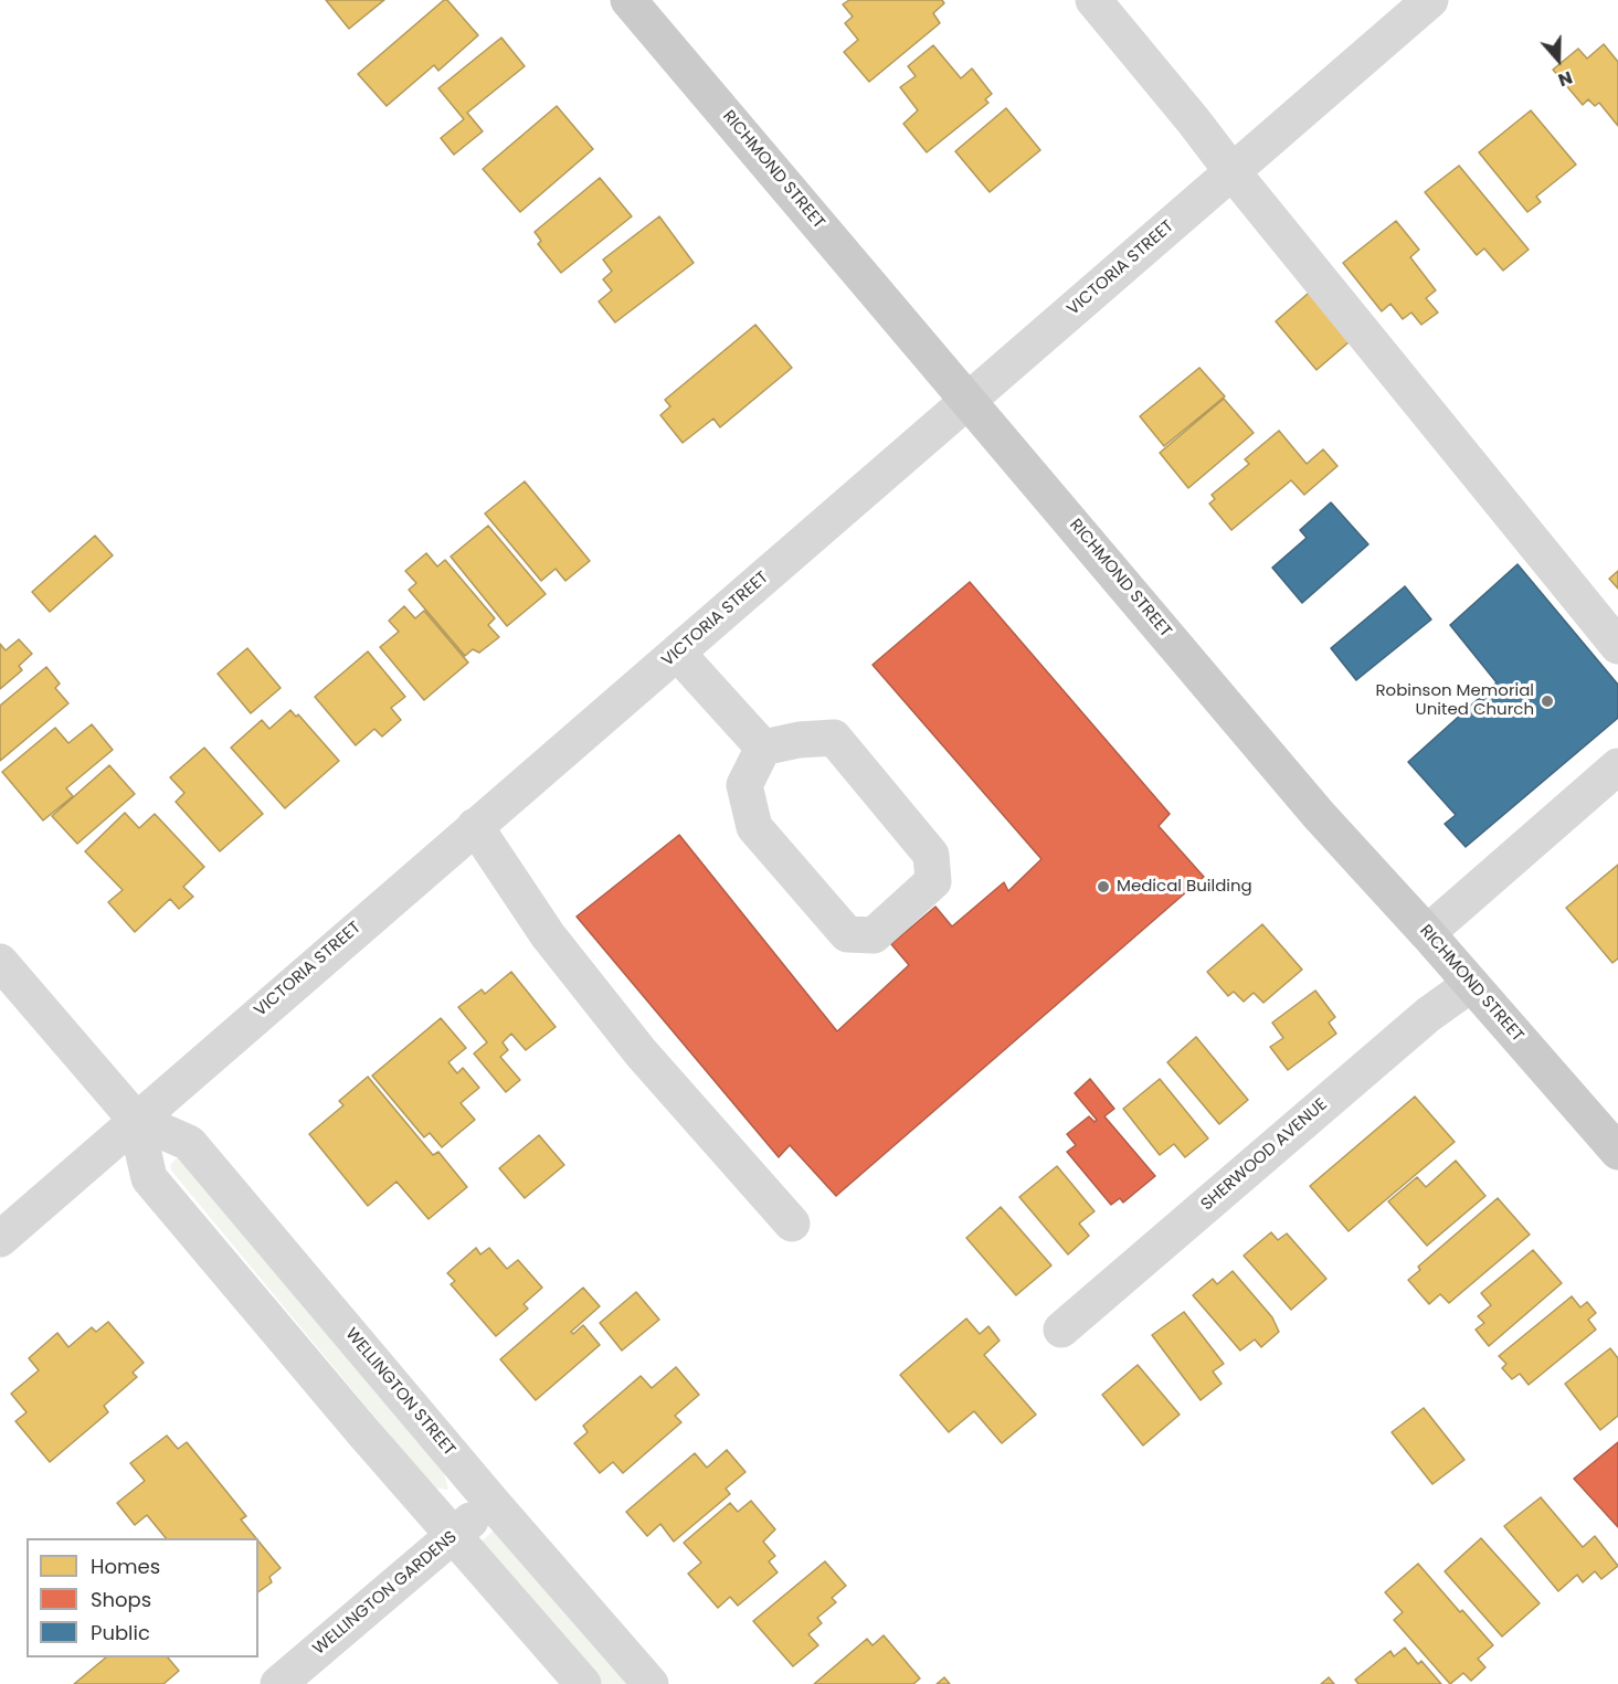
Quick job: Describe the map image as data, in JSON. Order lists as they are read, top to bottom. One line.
{"streets":{"main road":["RICHMOND STREET"],"street":["VICTORIA STREET","SHERWOOD AVENUE","WELLINGTON STREET","WELLINGTON GARDENS"]},"crossings":[["RICHMOND STREET","VICTORIA STREET"],["RICHMOND STREET","SHERWOOD AVENUE"],["VICTORIA STREET","WELLINGTON STREET"],["WELLINGTON STREET","WELLINGTON GARDENS"]],"places":["Robinson Memorial United Church","Medical Building"],"legend":["Homes","Shops","Public"],"north":"bottom"}
